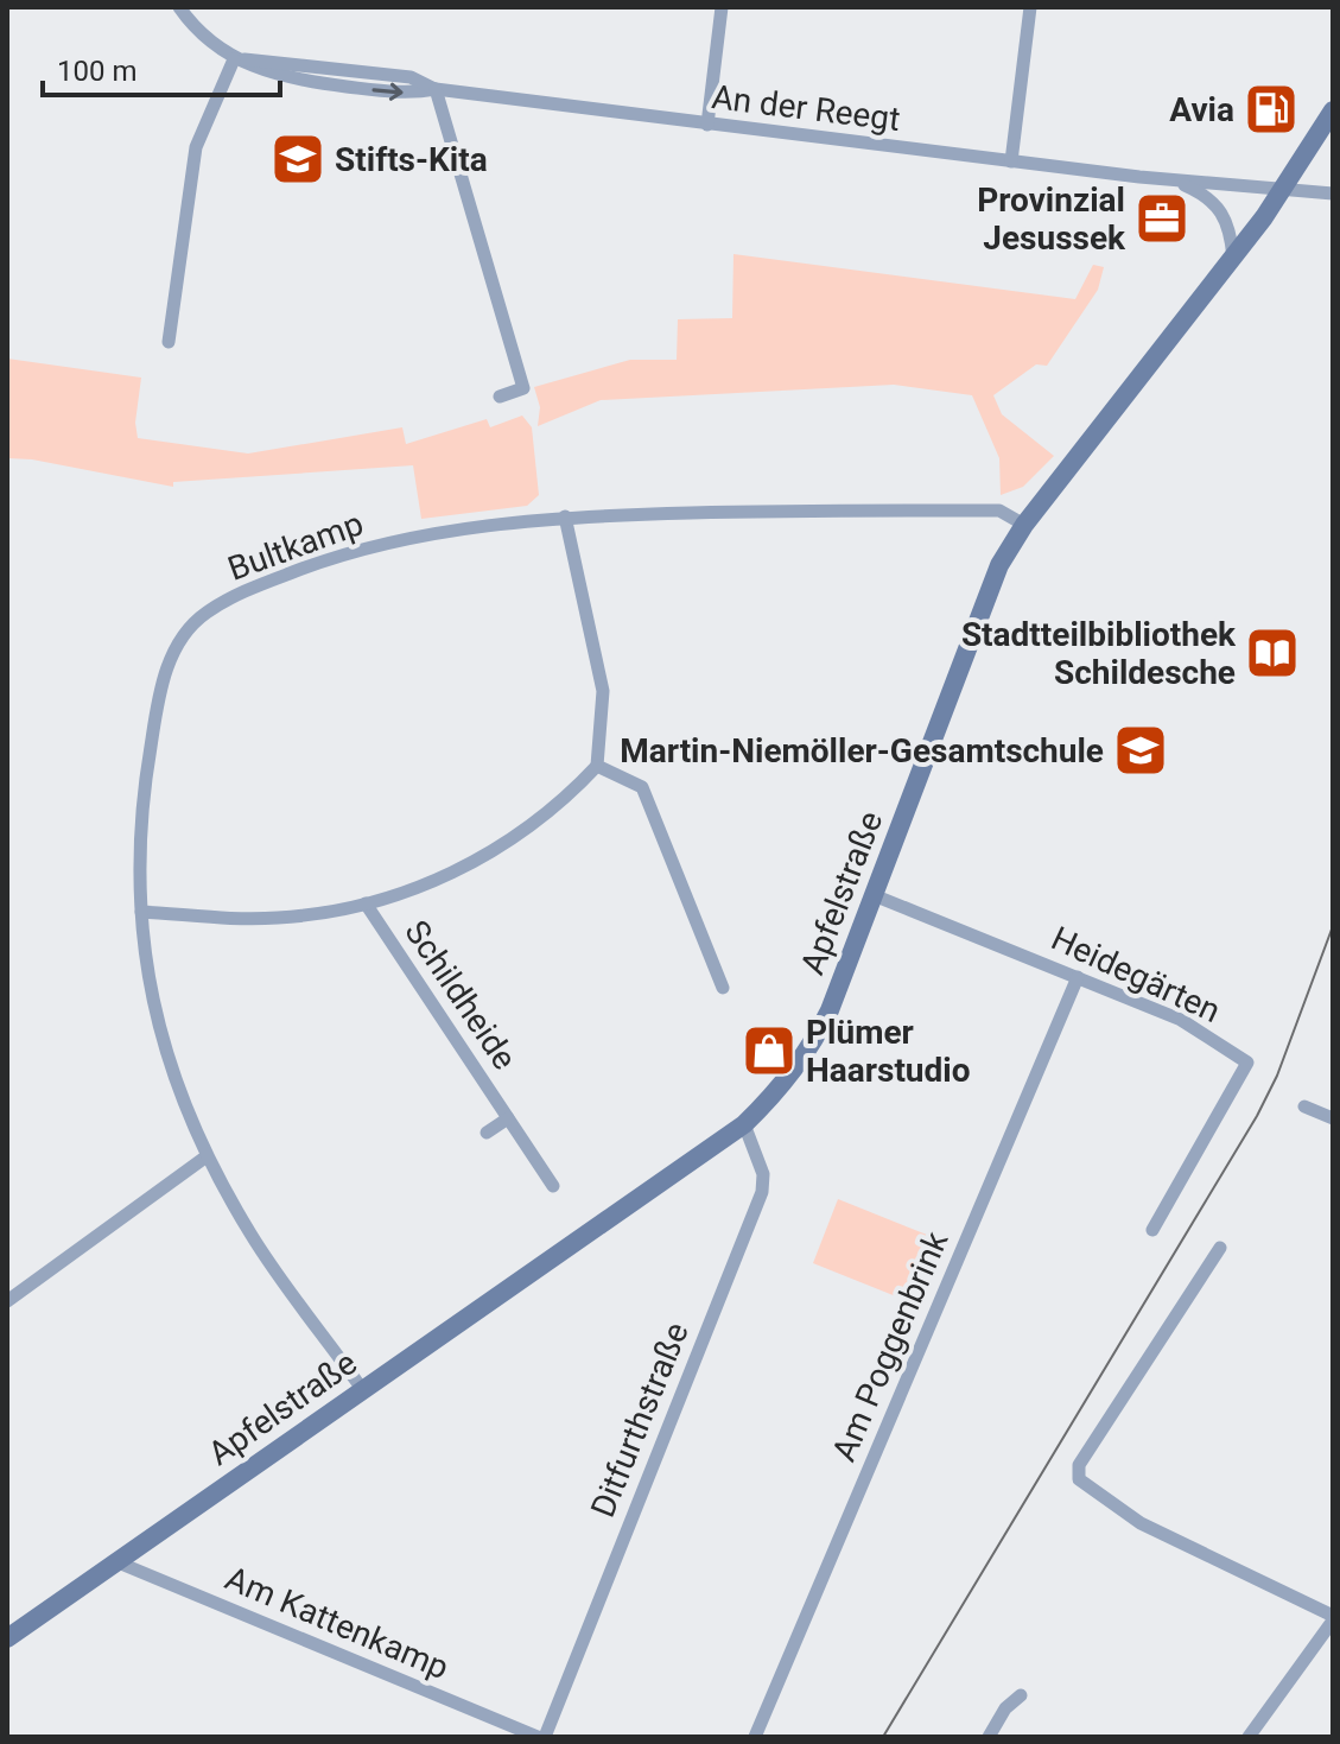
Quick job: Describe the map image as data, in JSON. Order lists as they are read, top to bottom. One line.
{"streets":{"street":["An der Reegt","Bultkamp","Apfelstraße","Heidegärten","Schildheide","Am Poggenbrink","Ditfurthstraße","Am Kattenkamp"]},"crossings":[["An der Reegt","Apfelstraße"],["Bultkamp","Apfelstraße"],["Apfelstraße","Heidegärten"],["Apfelstraße","Ditfurthstraße"],["Apfelstraße","Am Kattenkamp"],["Heidegärten","Am Poggenbrink"]],"places":{"fuel station":["Avia"],"school or university":["Stifts-Kita","Martin-Niemöller-Gesamtschule"],"office":["Provinzial Jesussek"],"library":["Stadtteilbibliothek Schildesche"],"shop":["Plümer Haarstudio"]},"scale_bar":"100 m"}
